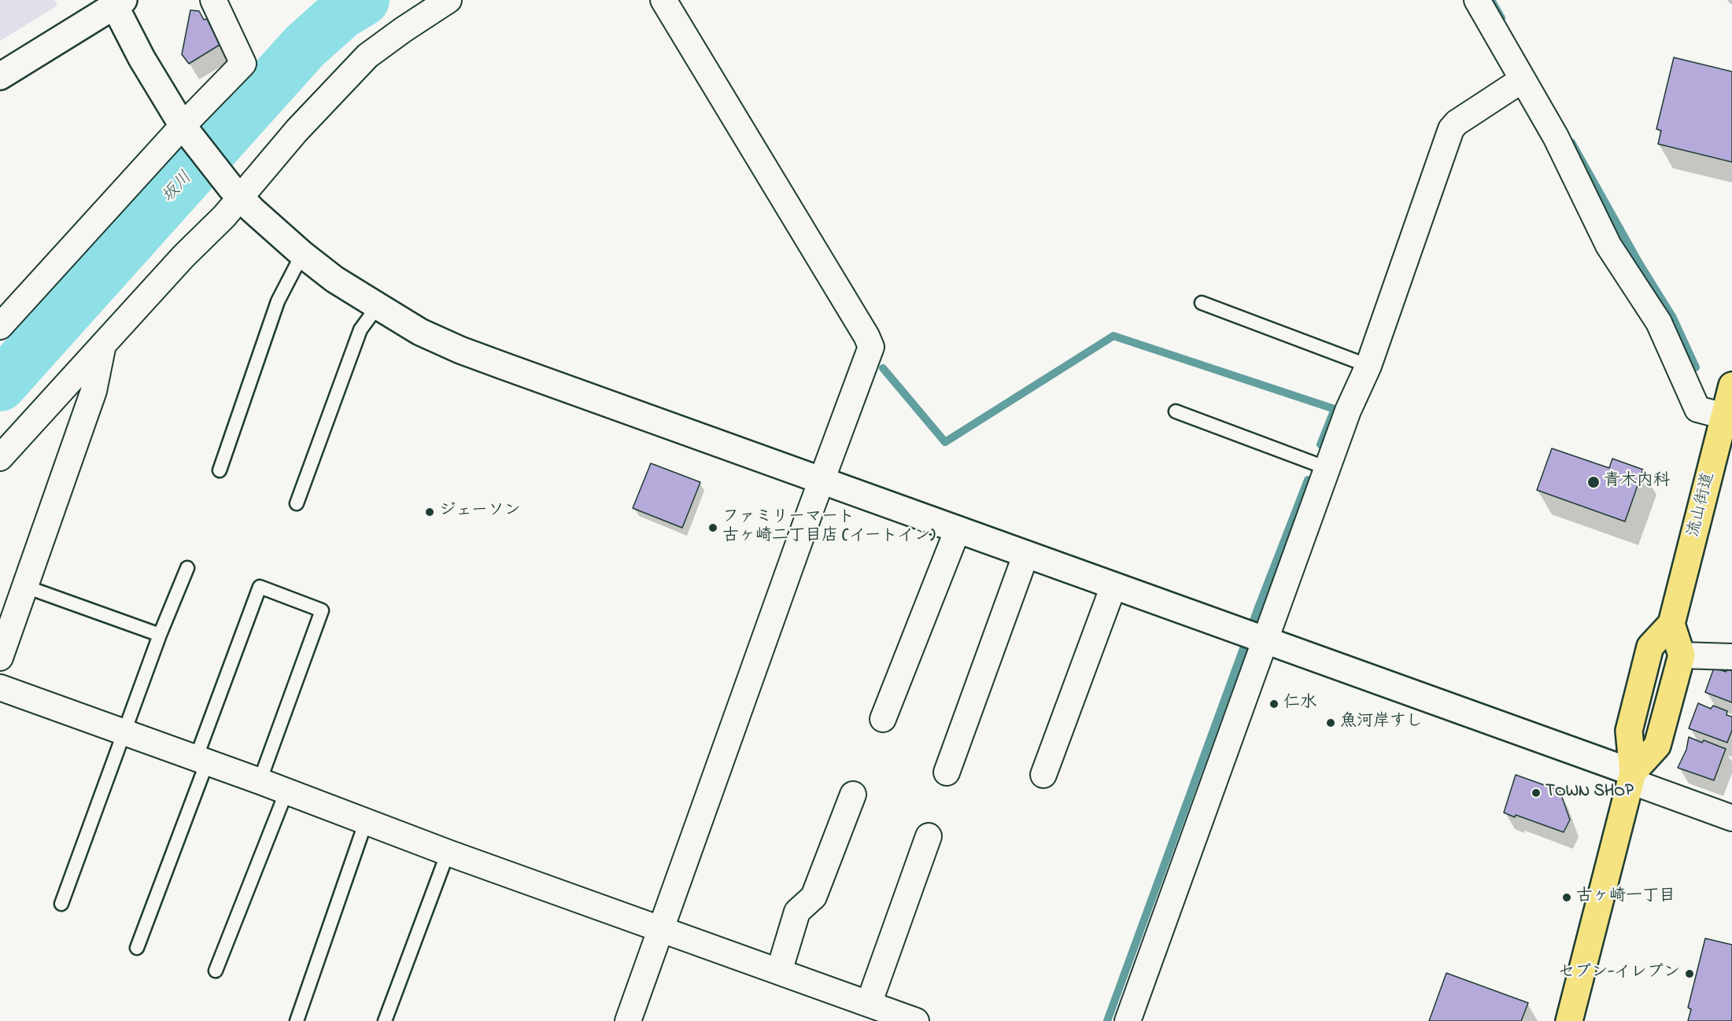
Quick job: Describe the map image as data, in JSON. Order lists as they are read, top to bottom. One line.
{"streets":{"main road":["流山街道"]},"water":["坂川"],"places":["青木内科","ジェーソン","ファミリーマート 古ヶ崎二丁目店 (イートイン)","仁水","魚河岸すし","TOWN SHOP","古ヶ崎一丁目","セブン-イレブン"]}
